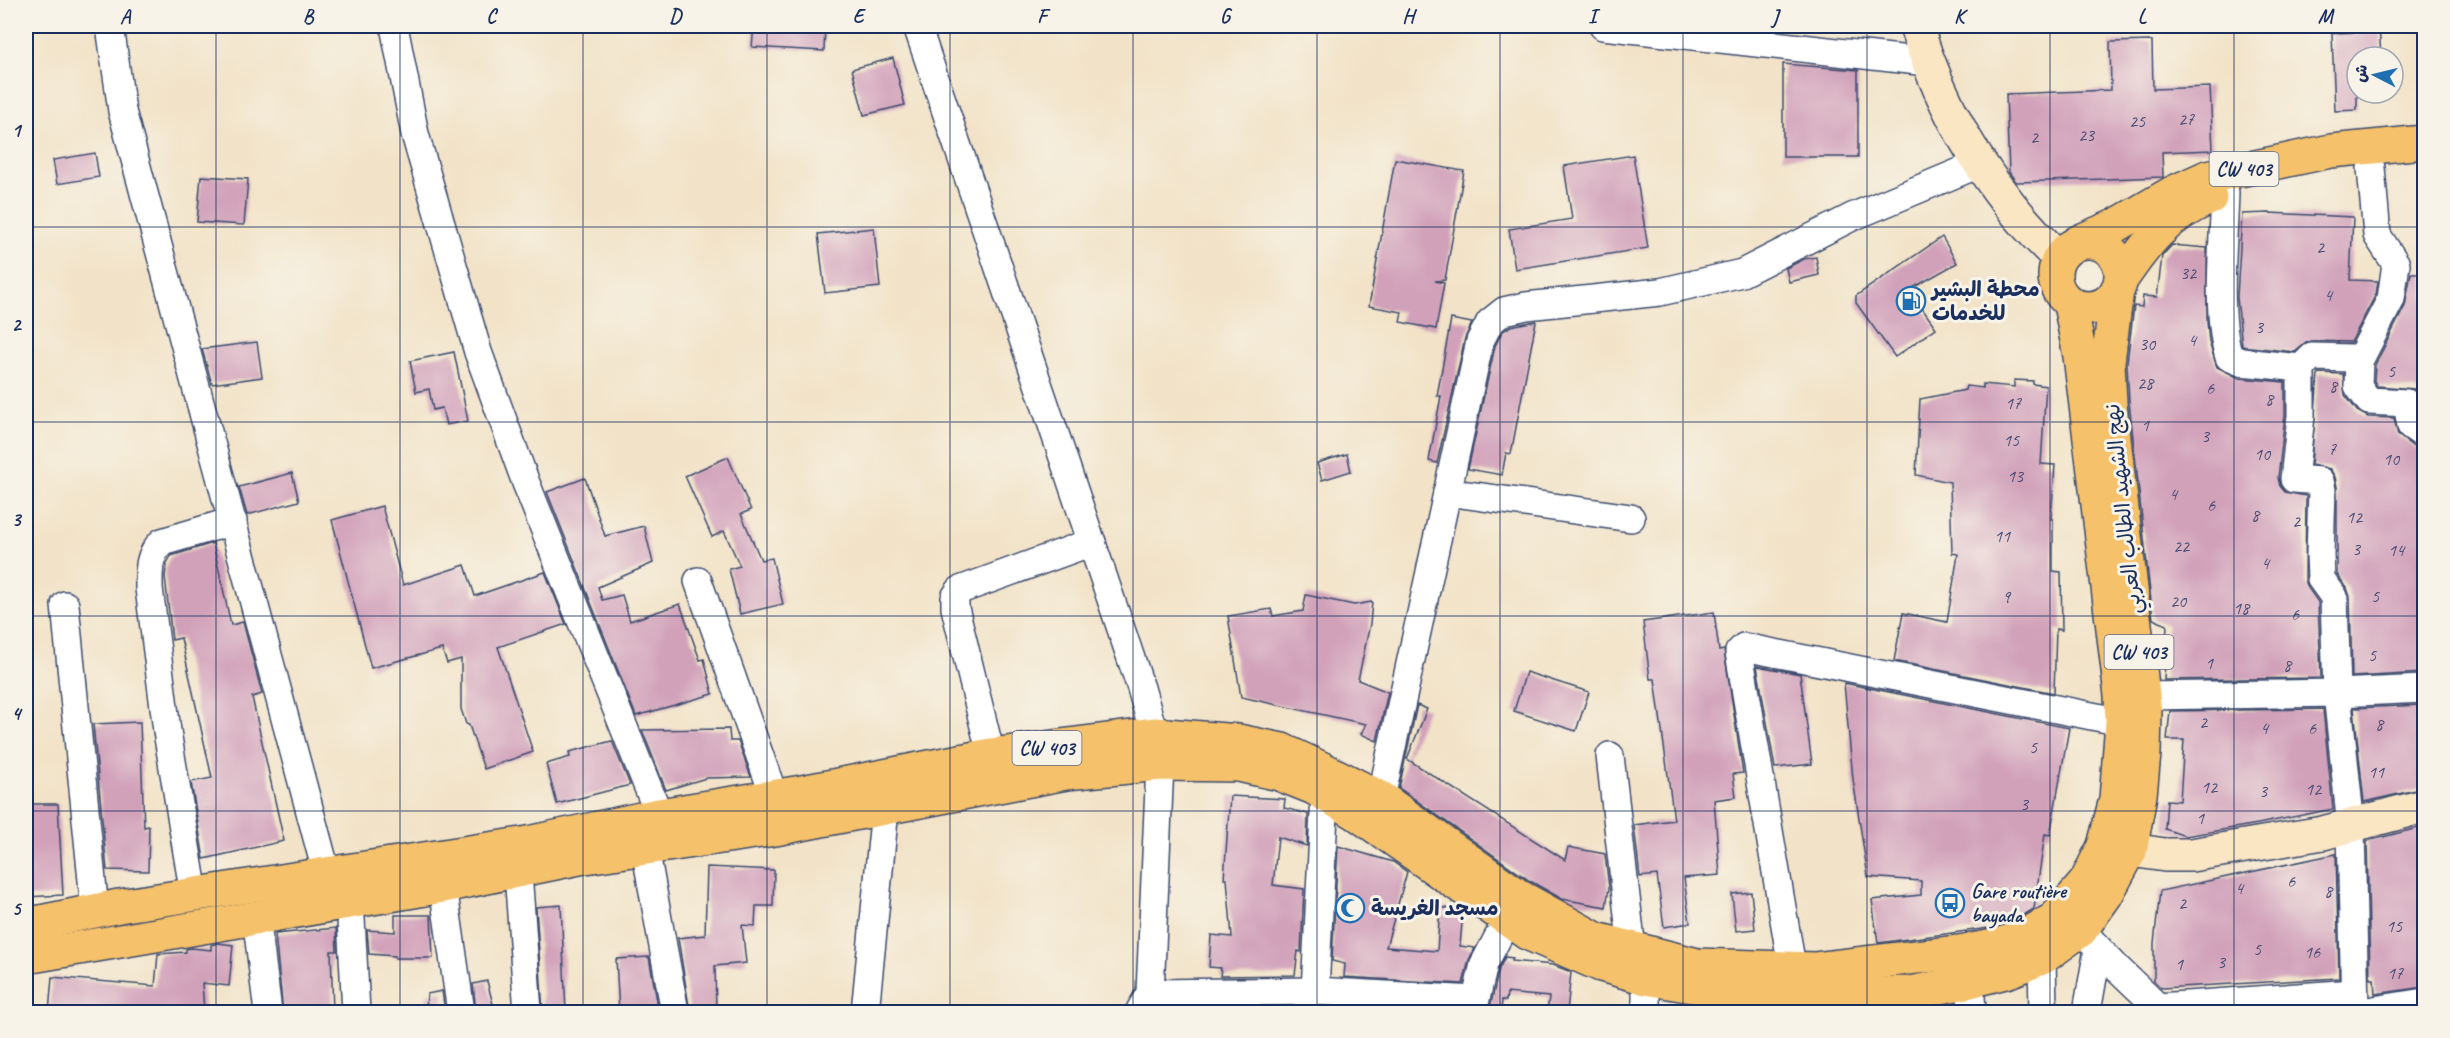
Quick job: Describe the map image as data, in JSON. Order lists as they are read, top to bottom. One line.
{"streets":{"main road":["CW 403","نهج الشهيد الطالب العربي"]},"crossings":[["CW 403","نهج الشهيد الطالب العربي"]],"places":{"fuel station":["محطة البشير للخدمات"],"bus stop":["Gare routière bayada"],"mosque":["مسجد الغريسة"]},"house_numbers":["27","25","23","2","2","32","4","3","4","30","5","28","8","6","8","17","1","3","15","7","10","10","13","4","6","8","12","2","11","22","3","14","4","5","9","20","18","6","5","1","8","2","8","4","6","5","11","12","12","3","3","1","6","4","8","2","15","5","16","3","1","17"],"north":"left","grid":{"columns":["A","B","C","D","E","F","G","H","I","J","K","L","M"],"rows":["1","2","3","4","5"]}}
